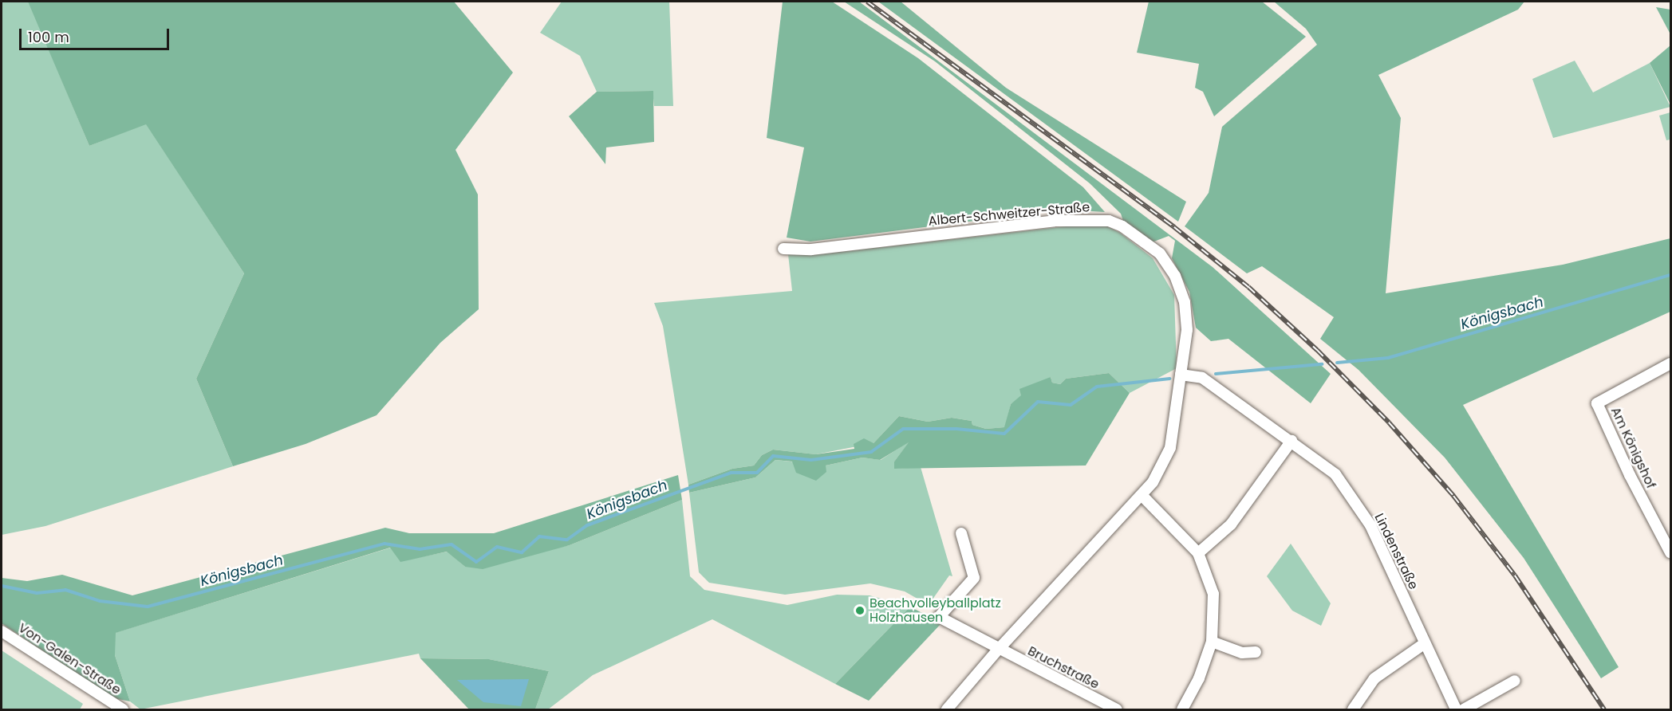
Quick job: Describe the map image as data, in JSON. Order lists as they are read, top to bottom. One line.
{"streets":{"street":["Albert-Schweitzer-Straße","Am Königshof","Lindenstraße","Von-Galen-Straße","Bruchstraße"]},"crossings":[["Albert-Schweitzer-Straße","Lindenstraße"],["Albert-Schweitzer-Straße","Bruchstraße"]],"water":["Königsbach"],"places":["Beachvolleyballplatz Holzhausen"],"scale_bar":"100 m"}
